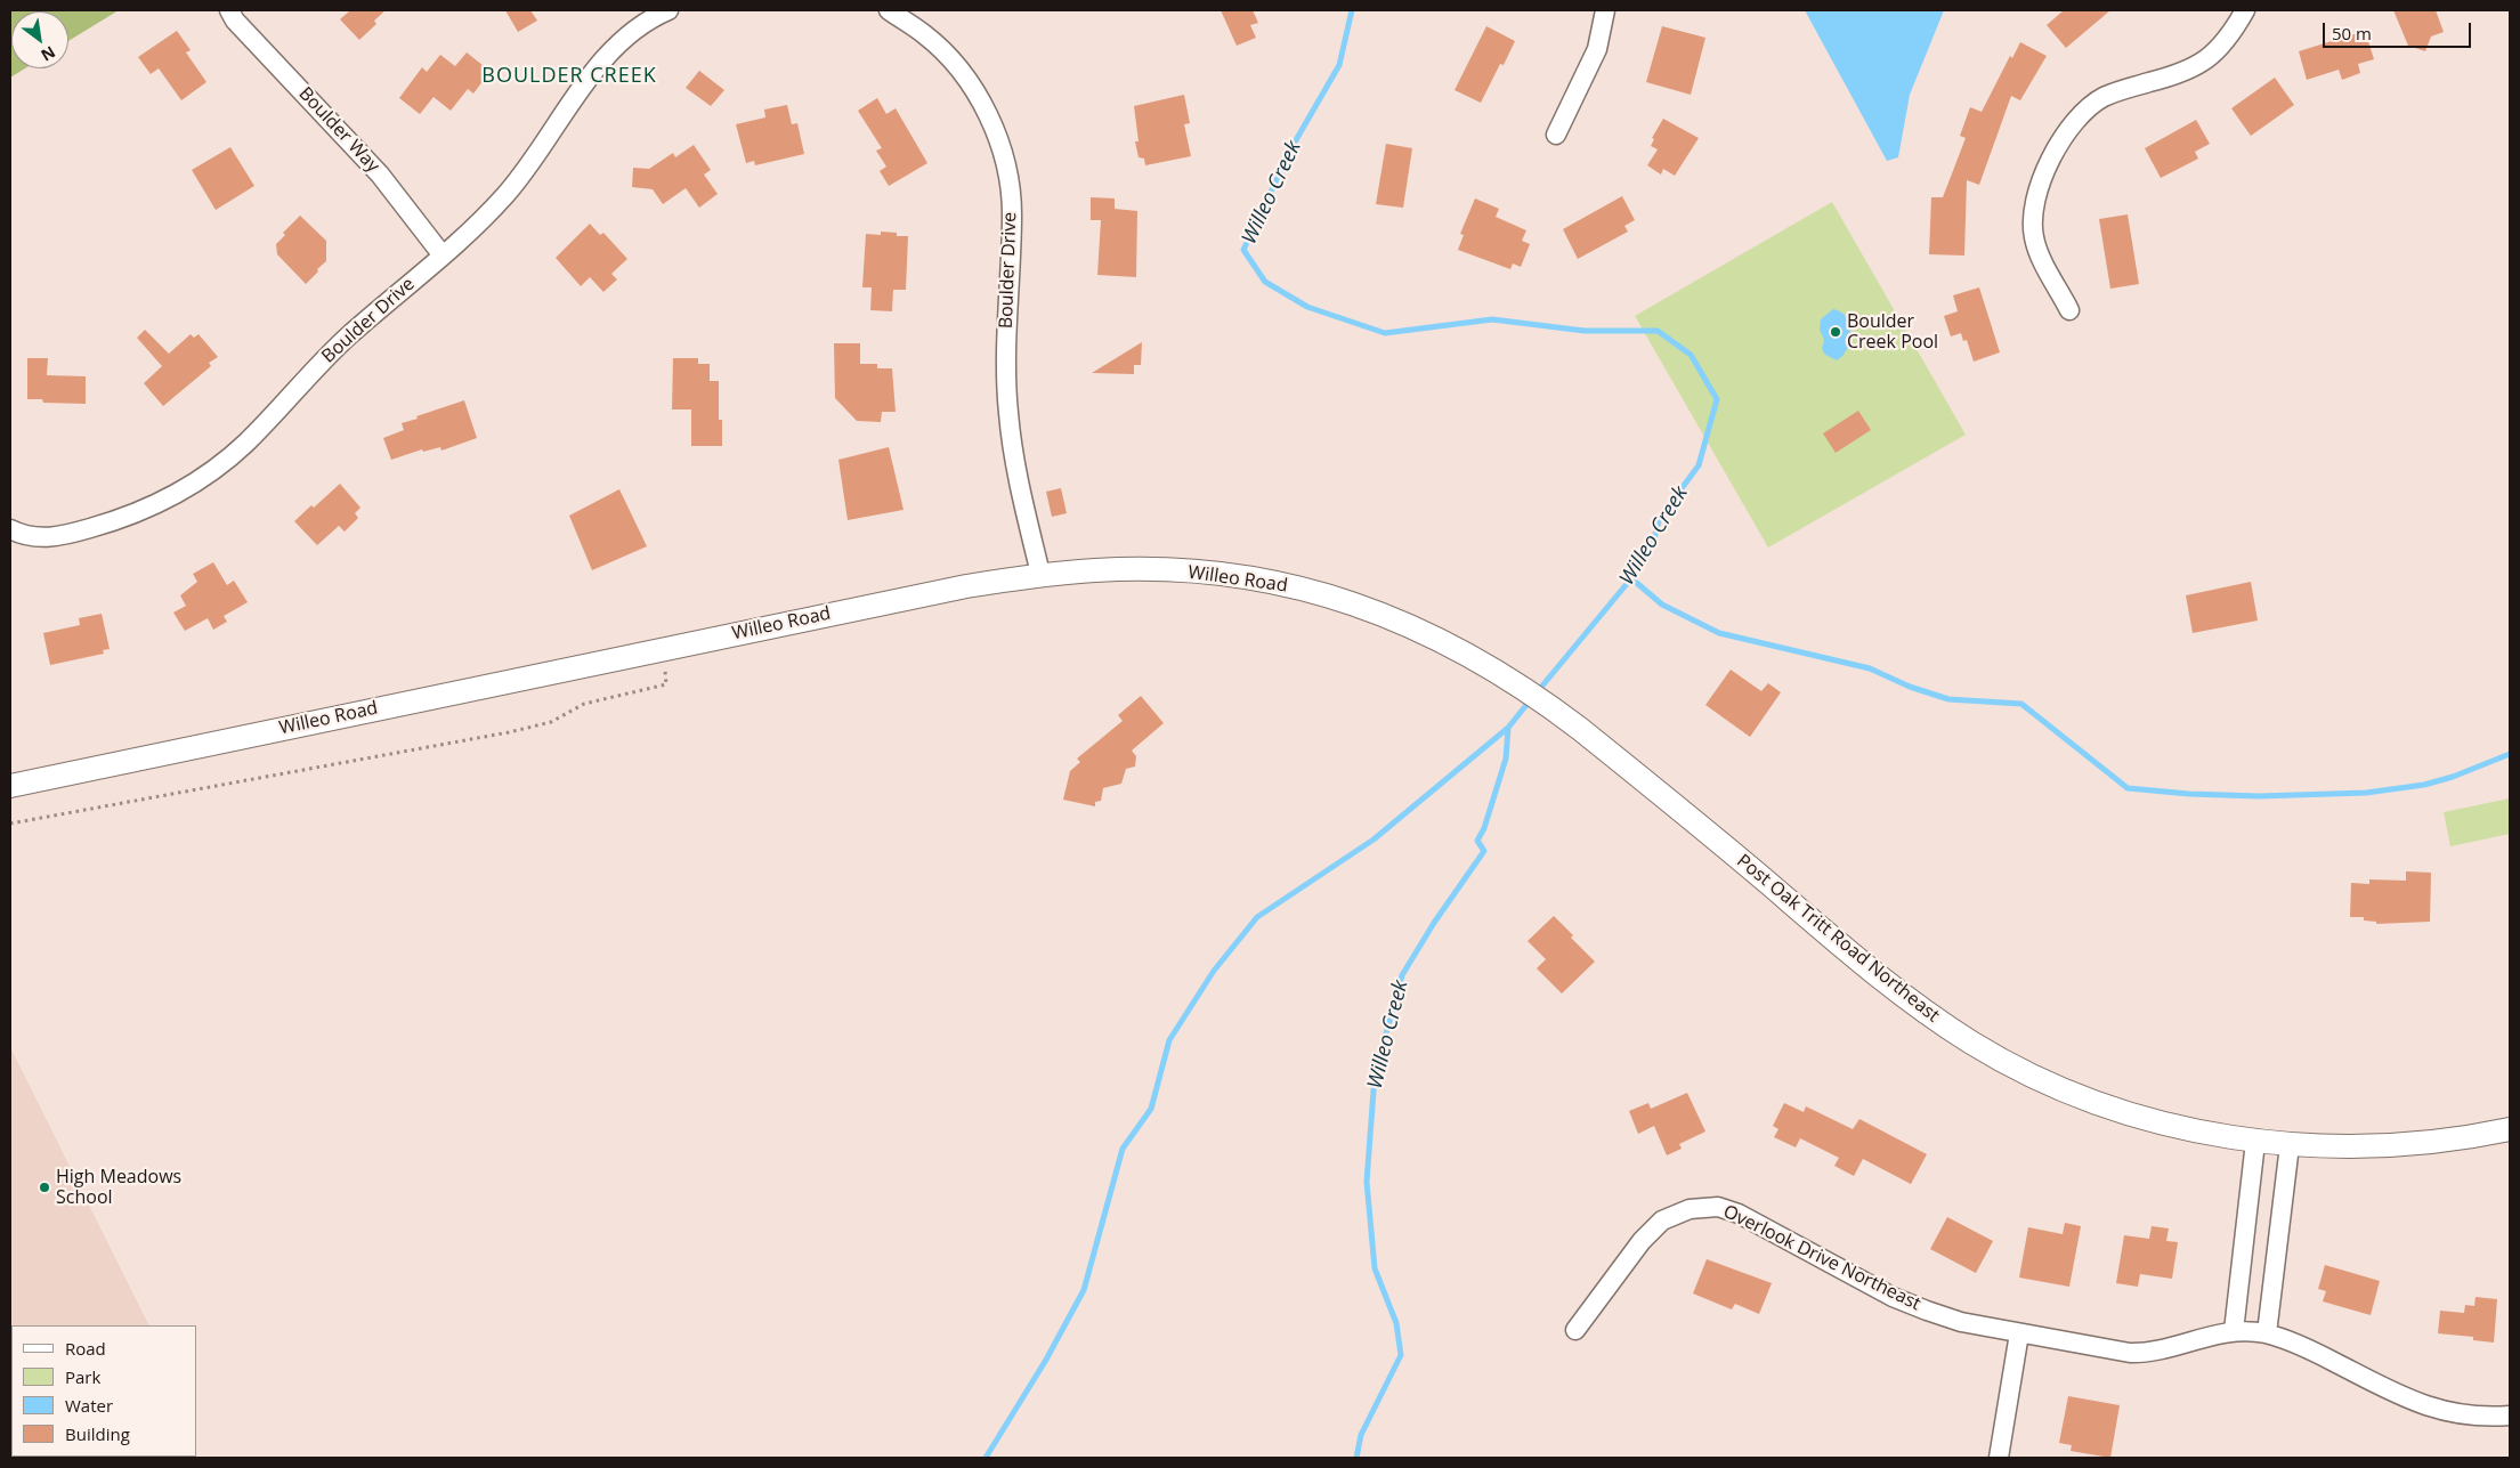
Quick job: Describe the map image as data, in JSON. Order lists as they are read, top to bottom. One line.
{"streets":{"street":["Boulder Way","Boulder Drive","Willeo Road","Post Oak Tritt Road Northeast","Overlook Drive Northeast"]},"crossings":[["Boulder Way","Boulder Drive"],["Boulder Drive","Willeo Road"],["Willeo Road","Post Oak Tritt Road Northeast"]],"districts":["BOULDER CREEK"],"water":["Willeo Creek"],"places":["Boulder Creek Pool","High Meadows School"],"legend":["Road","Park","Water","Building"],"scale_bar":"50 m","north":"bottom right"}
